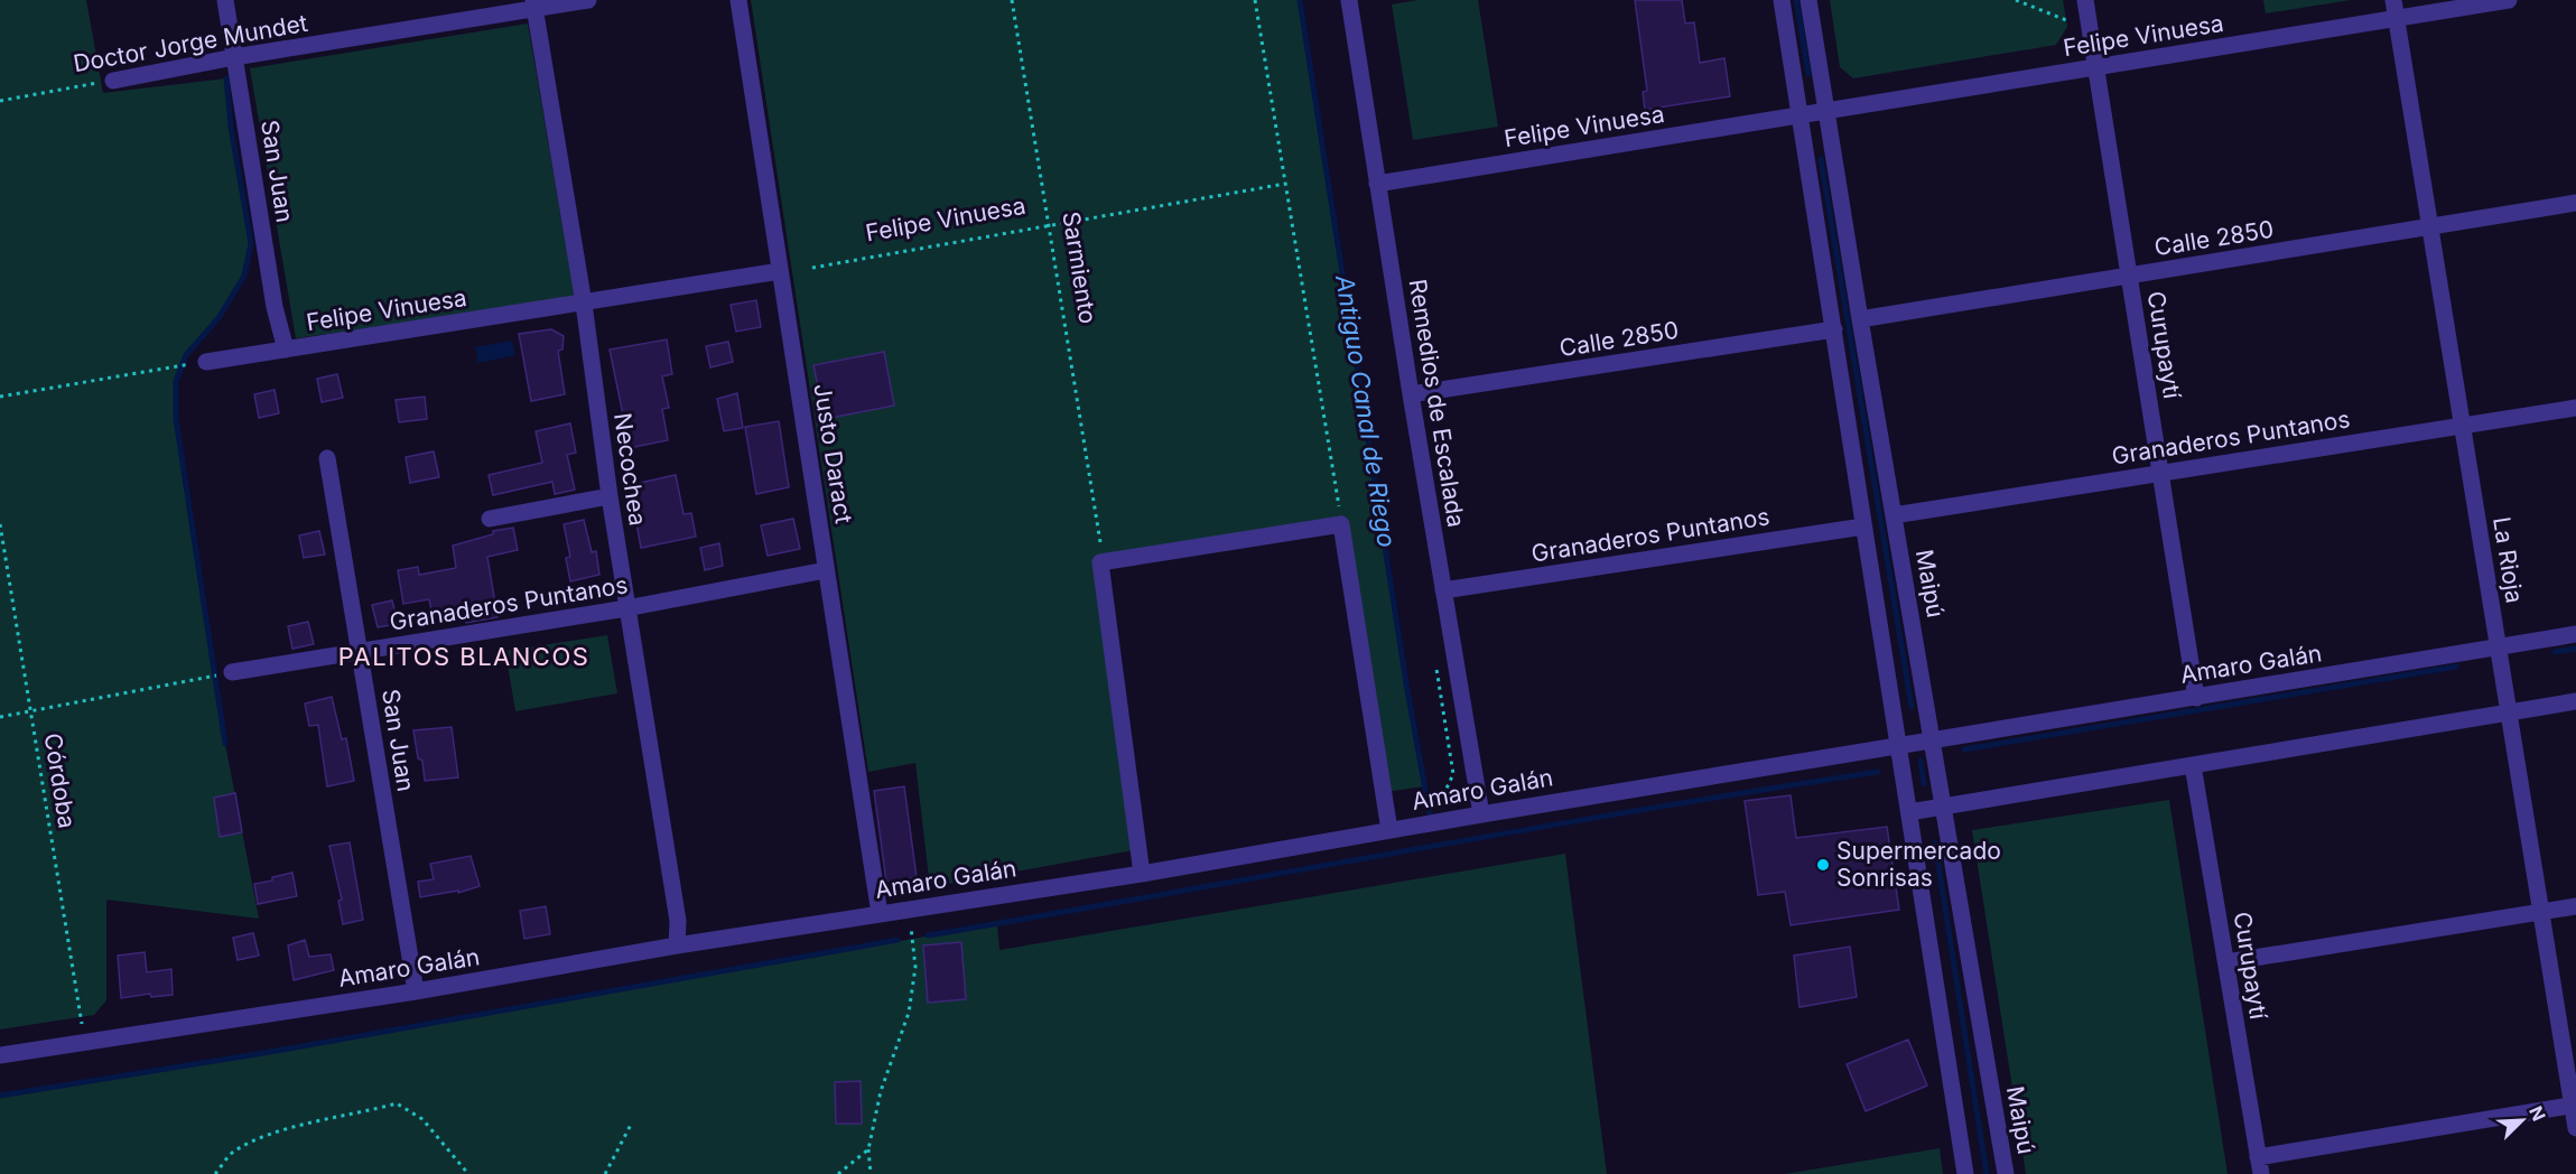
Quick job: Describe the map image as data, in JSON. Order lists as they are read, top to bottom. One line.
{"streets":{"street":["Felipe Vinuesa","Doctor Jorge Mundet","San Juan","Calle 2850","Curupaytí","Remedios de Escalada","Granaderos Puntanos","Justo Daract","Necochea","La Rioja","Maipú","Amaro Galán"],"path":["Sarmiento","Córdoba"]},"crossings":[["Felipe Vinuesa","San Juan"],["Felipe Vinuesa","Sarmiento"],["Felipe Vinuesa","Curupaytí"],["Felipe Vinuesa","Remedios de Escalada"],["Felipe Vinuesa","Justo Daract"],["Felipe Vinuesa","Necochea"],["Felipe Vinuesa","La Rioja"],["Felipe Vinuesa","Maipú"],["Doctor Jorge Mundet","San Juan"],["Doctor Jorge Mundet","Necochea"],["San Juan","Granaderos Puntanos"],["San Juan","Amaro Galán"],["Calle 2850","Curupaytí"],["Calle 2850","Remedios de Escalada"],["Calle 2850","La Rioja"],["Calle 2850","Maipú"],["Curupaytí","Granaderos Puntanos"],["Curupaytí","Amaro Galán"],["Remedios de Escalada","Granaderos Puntanos"],["Remedios de Escalada","Amaro Galán"],["Granaderos Puntanos","Justo Daract"],["Granaderos Puntanos","Necochea"],["Granaderos Puntanos","La Rioja"],["Granaderos Puntanos","Maipú"],["Justo Daract","Amaro Galán"],["Necochea","Amaro Galán"],["La Rioja","Amaro Galán"],["Maipú","Amaro Galán"],["Amaro Galán","Córdoba"]],"districts":["PALITOS BLANCOS"],"water":["Antiguo Canal de Riego"],"places":["Supermercado Sonrisas"],"north":"top right"}
